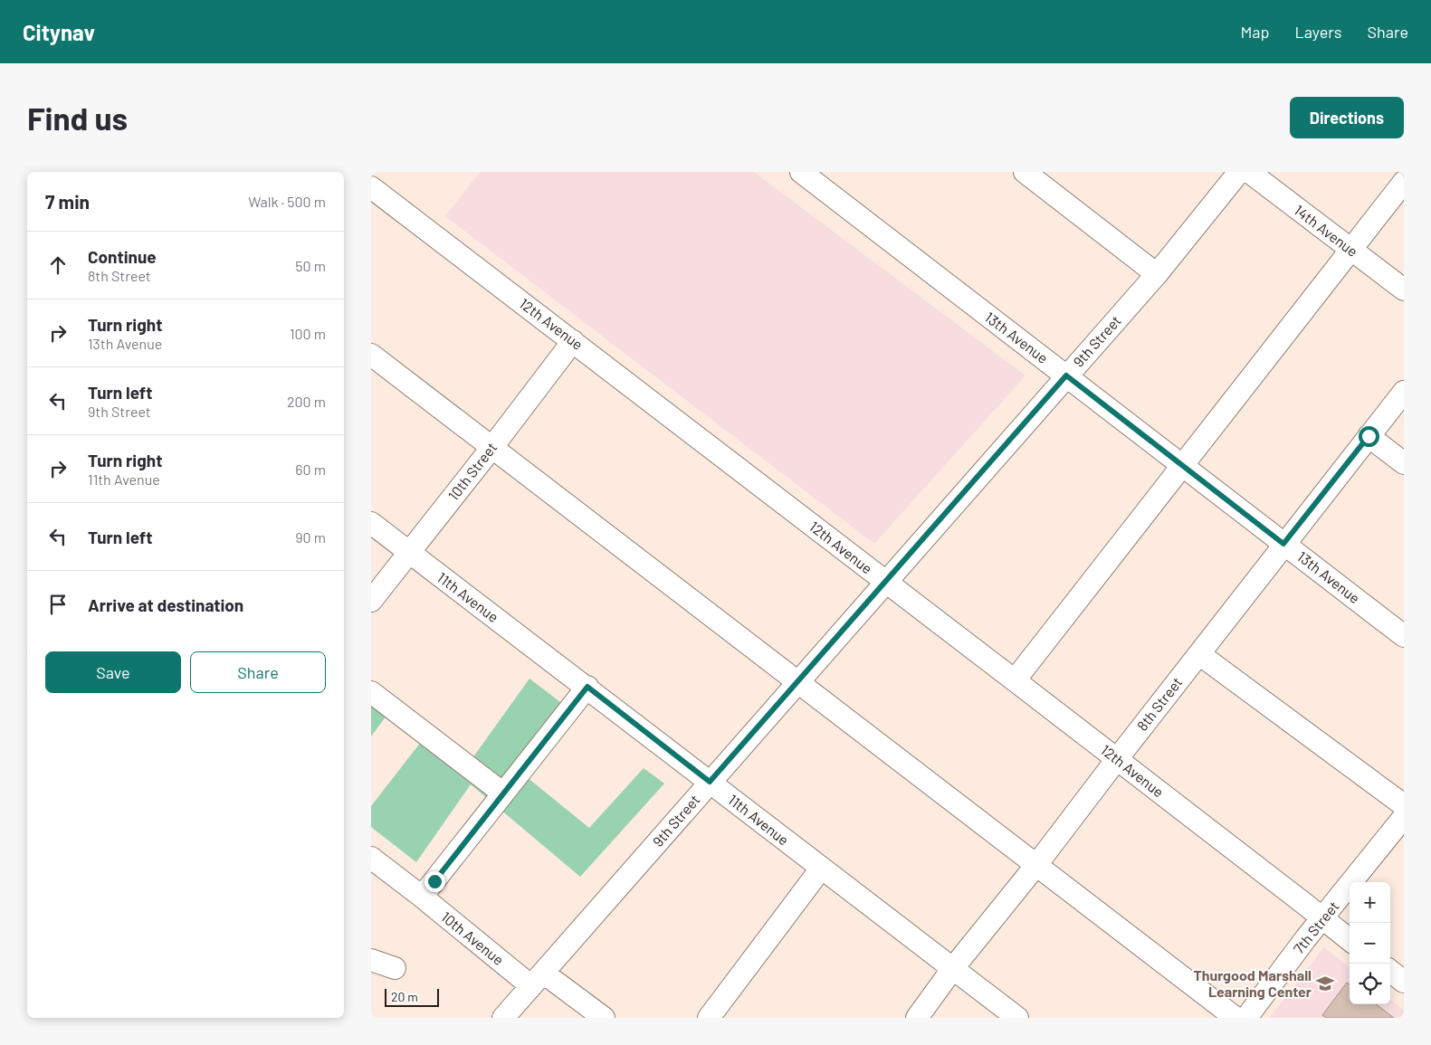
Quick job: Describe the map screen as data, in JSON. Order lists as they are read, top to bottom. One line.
{"streets":{"street":["14th Avenue","12th Avenue","13th Avenue","9th Street","10th Street","11th Avenue","8th Street","7th Street","10th Avenue"]},"crossings":[["12th Avenue","9th Street"],["12th Avenue","10th Street"],["12th Avenue","8th Street"],["12th Avenue","7th Street"],["13th Avenue","9th Street"],["13th Avenue","8th Street"],["9th Street","11th Avenue"],["9th Street","10th Avenue"],["10th Street","11th Avenue"],["11th Avenue","8th Street"]],"places":{"school or university":["Thurgood Marshall Learning Center"]},"scale_bar":"20 m","page":{"header":"Citynav","nav":["Map","Layers","Share"],"buttons":["Directions",["Save","Share"]],"title":"Find us","heading":["7 min","Walk · 500 m"],"list":[["Continue","8th Street","50 m"],["Turn right","13th Avenue","100 m"],["Turn left","9th Street","200 m"],["Turn right","11th Avenue","60 m"],["Turn left","90 m"],"Arrive at destination"],"map_buttons":["+","−"],"scale":"20 m"}}
